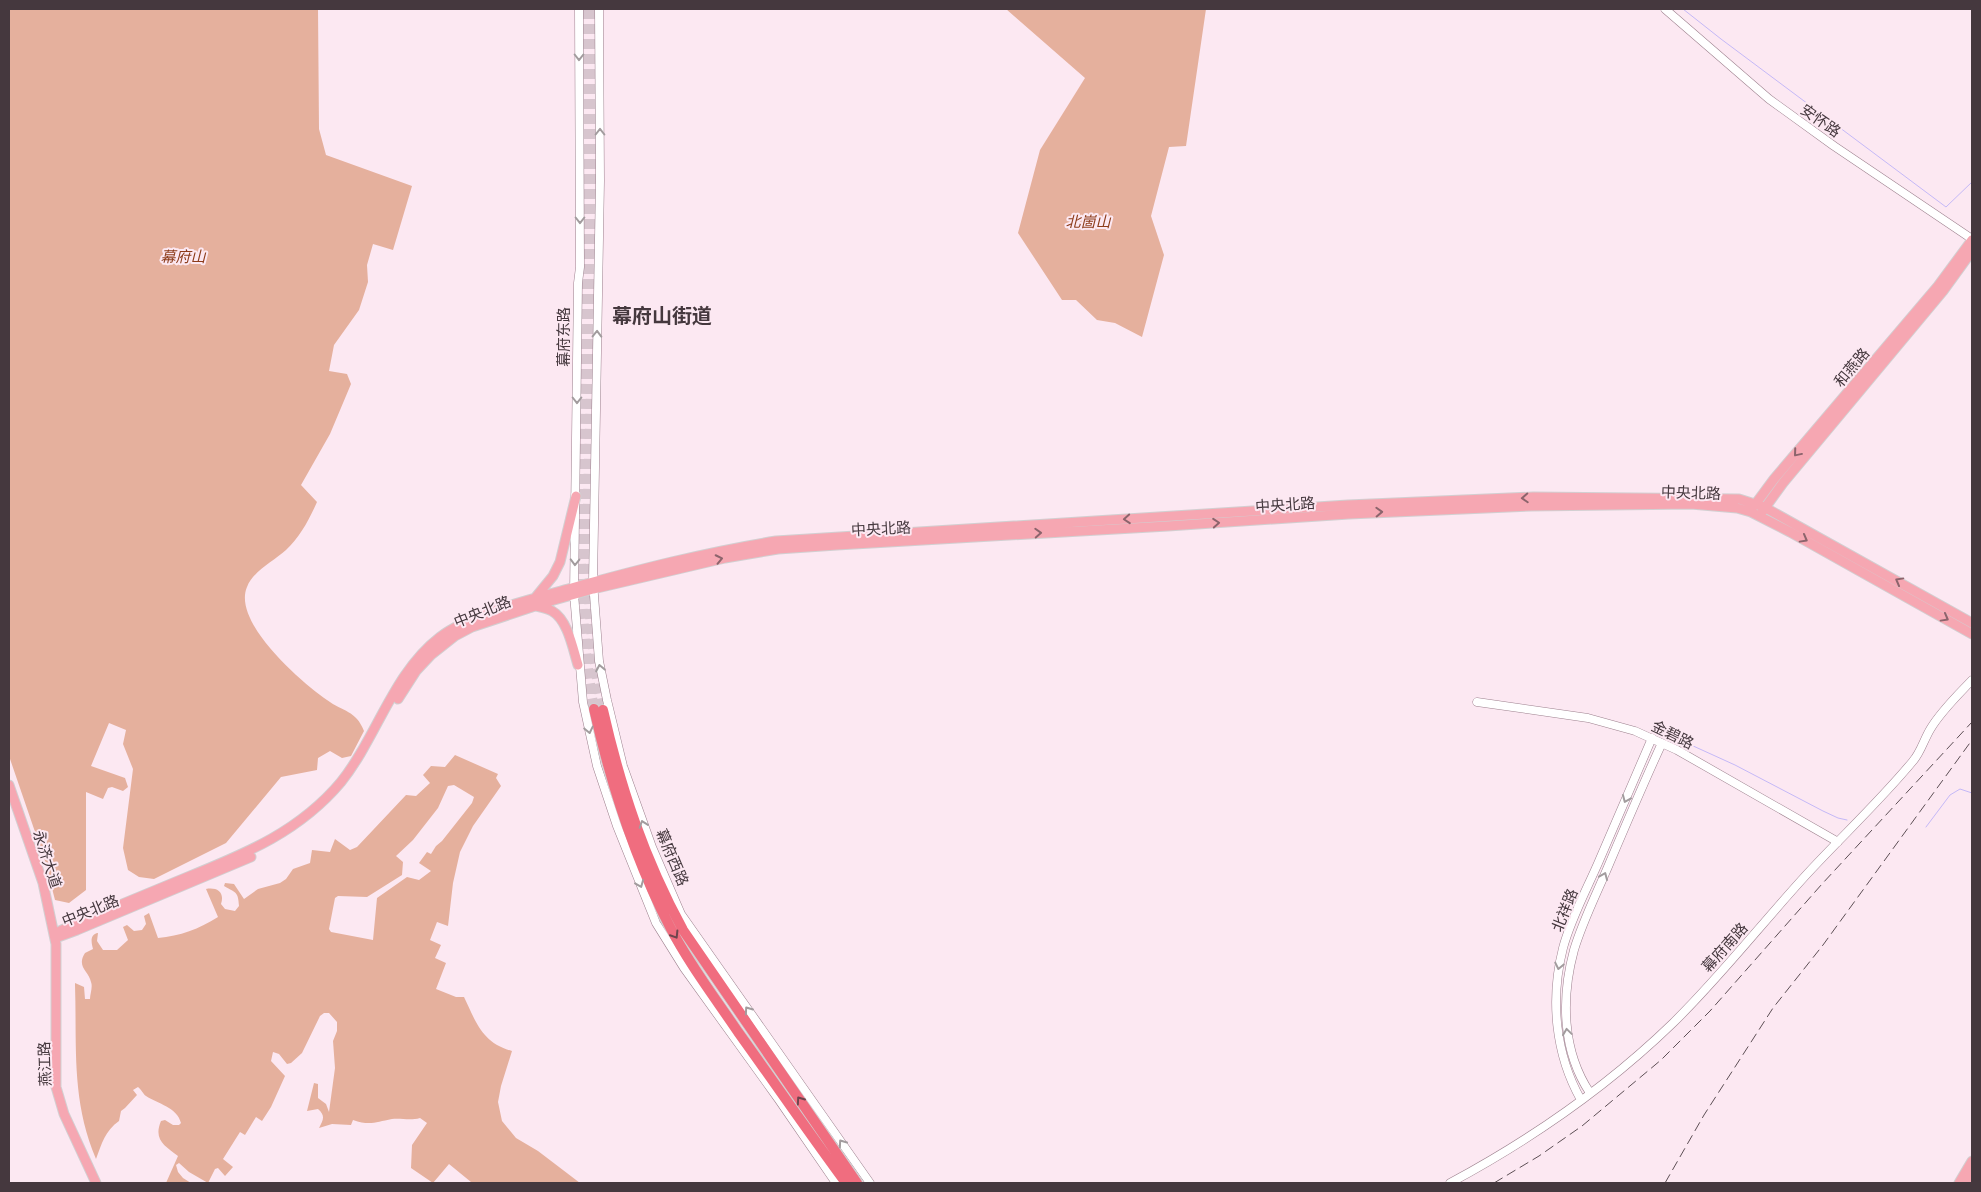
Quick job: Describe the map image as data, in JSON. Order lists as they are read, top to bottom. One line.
{"streets":{"highway":["幕府西路"],"main road":["安怀路","幕府东路","和燕路","中央北路","金碧路","永济大道","北祥路","幕府南路","燕江路"]},"crossings":[["安怀路","和燕路"],["幕府东路","中央北路"],["和燕路","中央北路"],["中央北路","幕府西路"],["中央北路","永济大道"],["中央北路","燕江路"],["金碧路","北祥路"],["金碧路","幕府南路"],["永济大道","燕江路"],["北祥路","幕府南路"]],"one_way":["幕府东路"],"districts":["幕府山街道"],"parks":["北崮山","幕府山"]}
